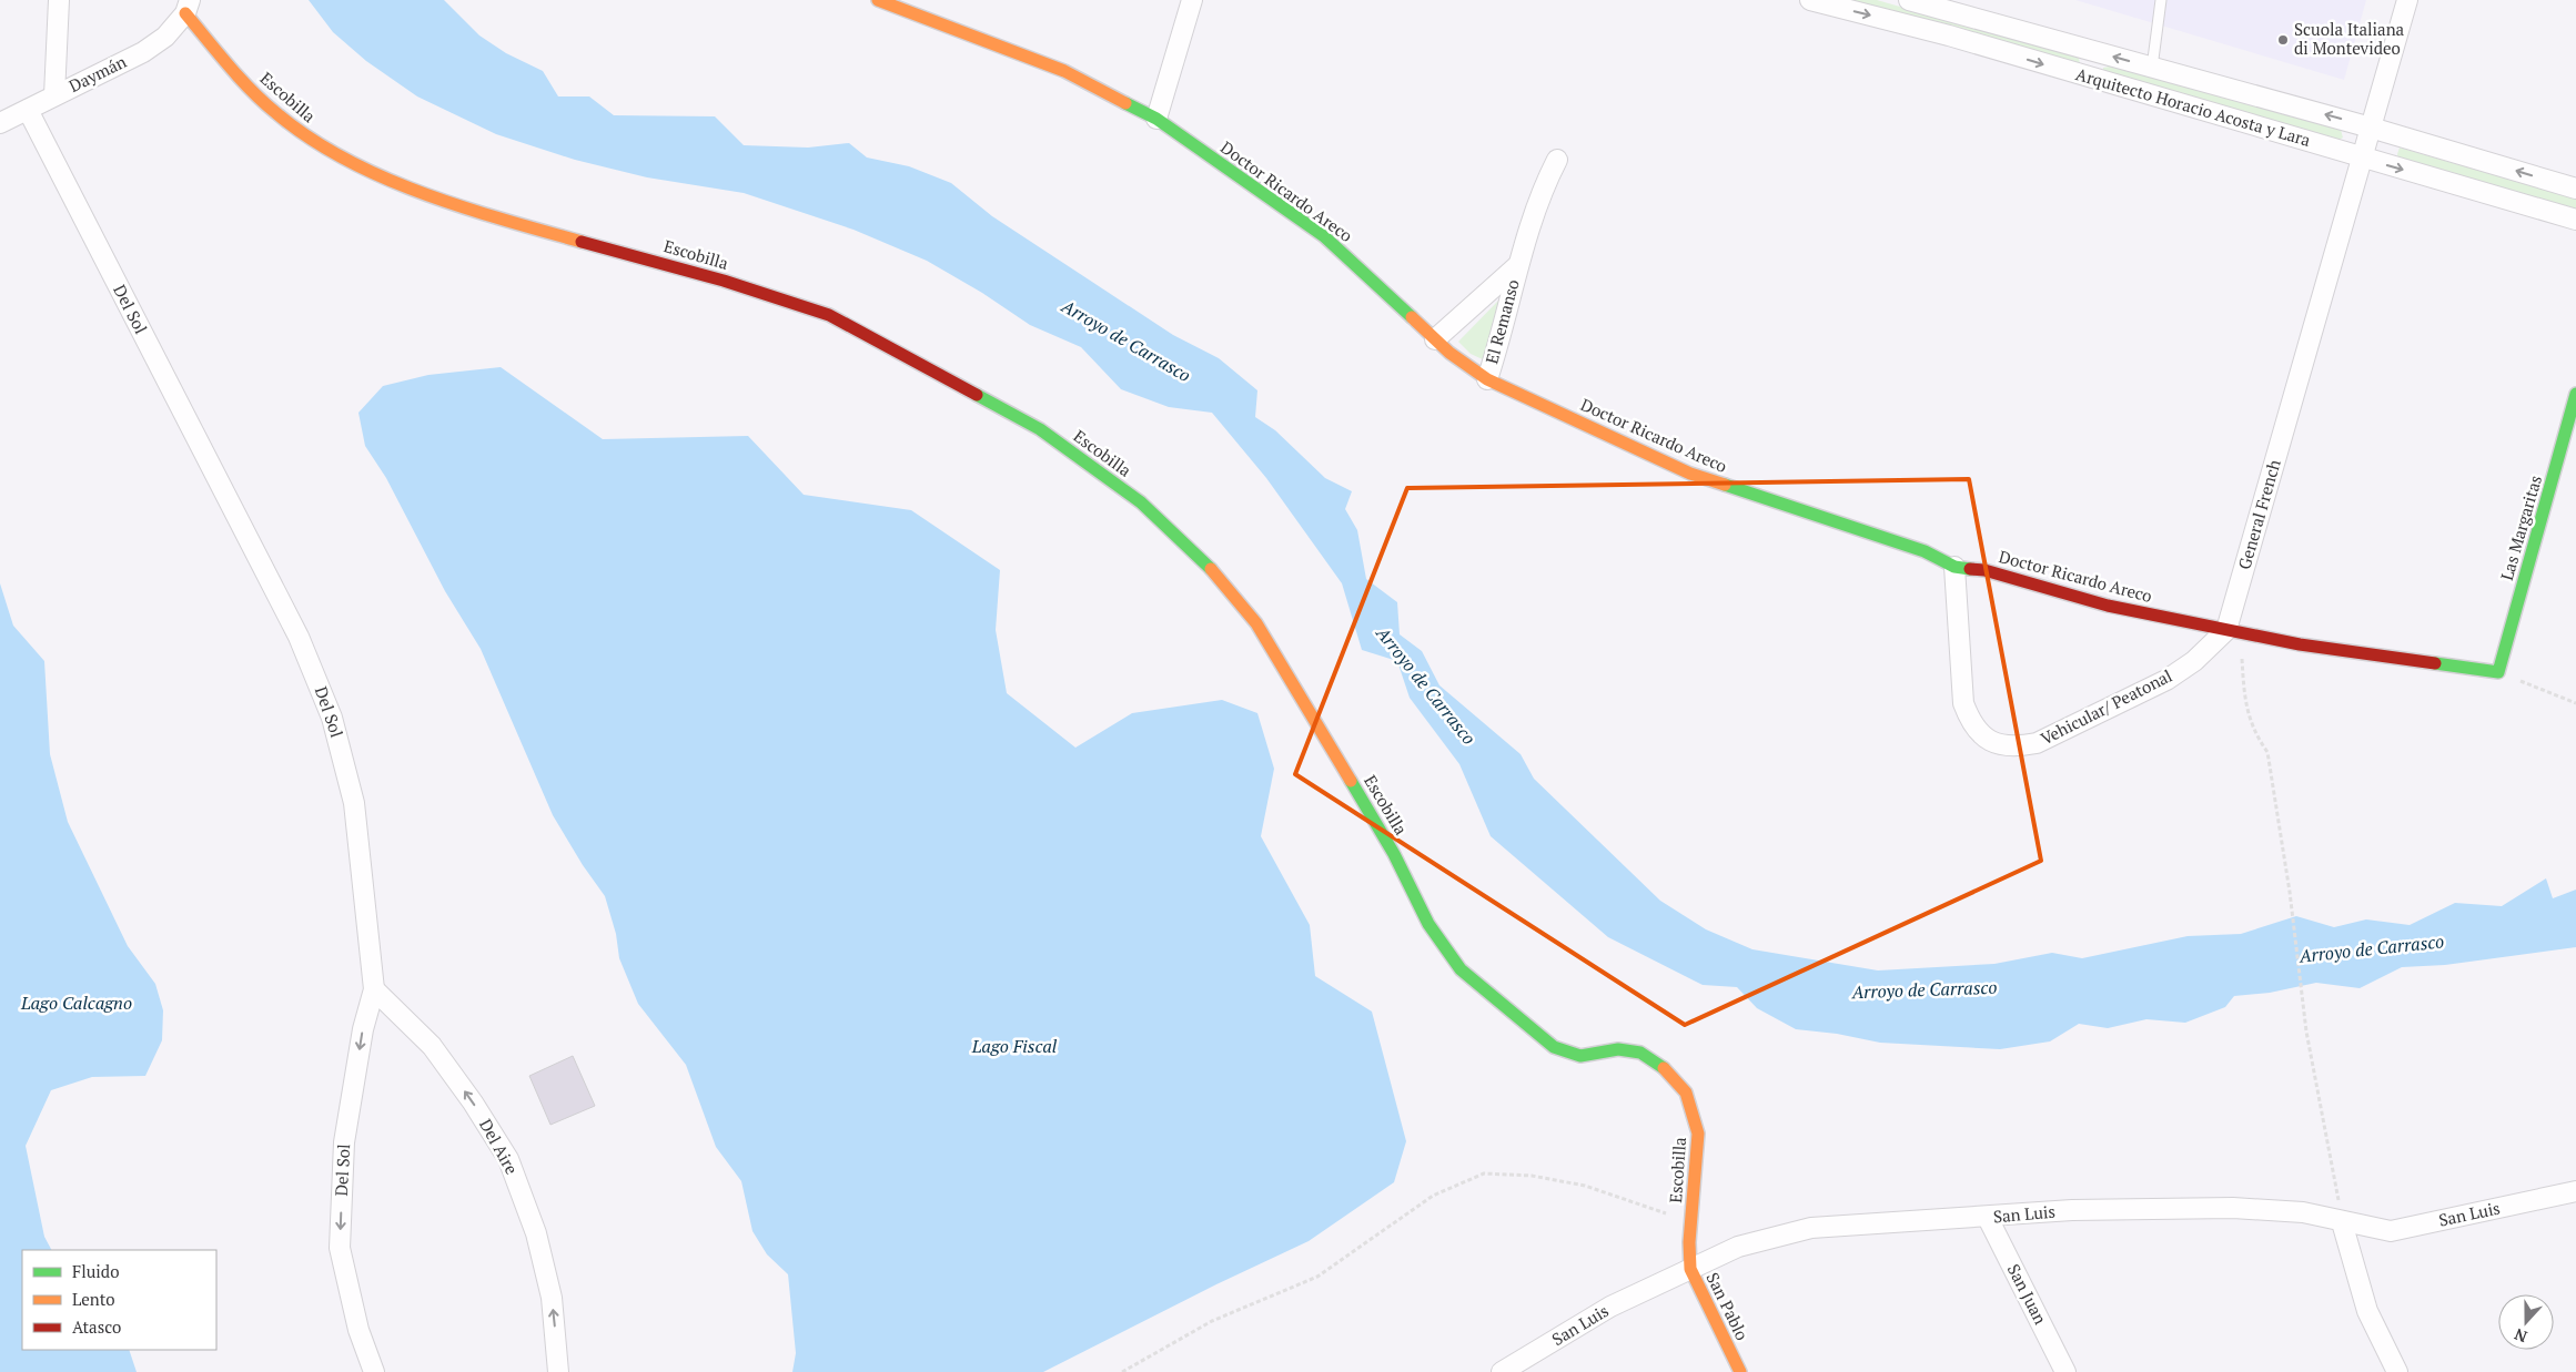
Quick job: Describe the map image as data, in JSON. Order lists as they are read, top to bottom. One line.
{"streets":{"street":["Daymán","Escobilla","Arquitecto Horacio Acosta y Lara","Doctor Ricardo Areco","Del Sol","El Remanso","General French","Las Margaritas","Vehicular/ Peatonal","Del Aire","San Luis","San Juan","San Pablo"]},"crossings":[["Daymán","Escobilla"],["Daymán","Del Sol"],["Escobilla","San Pablo"],["Arquitecto Horacio Acosta y Lara","General French"],["Doctor Ricardo Areco","El Remanso"],["Doctor Ricardo Areco","General French"],["Doctor Ricardo Areco","Las Margaritas"],["Doctor Ricardo Areco","Vehicular/ Peatonal"],["Del Sol","Del Aire"],["General French","Vehicular/ Peatonal"],["San Luis","San Juan"],["San Luis","San Pablo"]],"one_way":["Del Aire"],"water":["Arroyo de Carrasco","Lago Calcagno","Lago Fiscal"],"places":["Scuola Italiana di Montevideo"],"legend":["Fluido","Lento","Atasco"],"north":"bottom"}
